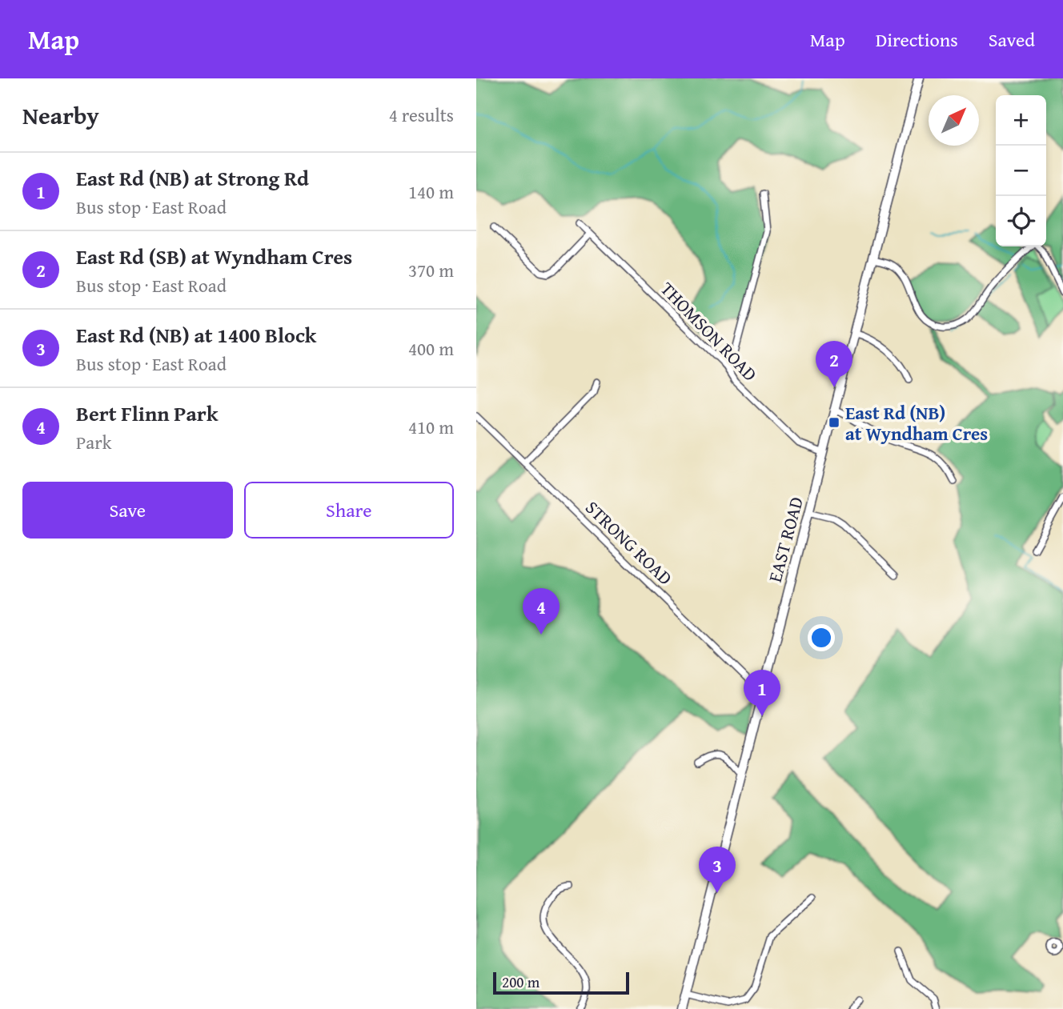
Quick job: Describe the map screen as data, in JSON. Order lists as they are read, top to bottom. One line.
{"streets":{"main road":["EAST ROAD"],"street":["THOMSON ROAD","STRONG ROAD"]},"crossings":[["THOMSON ROAD","EAST ROAD"],["EAST ROAD","STRONG ROAD"]],"places":{"transit":["East Rd (NB) at Wyndham Cres"]},"scale_bar":"200 m","north":"top right","page":{"header":"Map","nav":["Map","Directions","Saved"],"heading":["Nearby","4 results"],"map_buttons":["+","−"],"list":[{"mark":"1","name":"East Rd (NB) at Strong Rd","note":"Bus stop · East Road","value":"140 m"},{"mark":"2","name":"East Rd (SB) at Wyndham Cres","note":"Bus stop · East Road","value":"370 m"},{"mark":"3","name":"East Rd (NB) at 1400 Block","note":"Bus stop · East Road","value":"400 m"},{"mark":"4","name":"Bert Flinn Park","note":"Park","value":"410 m"}],"pins":["2","4","1","3"],"buttons":["Save","Share"],"scale":"200 m"}}
